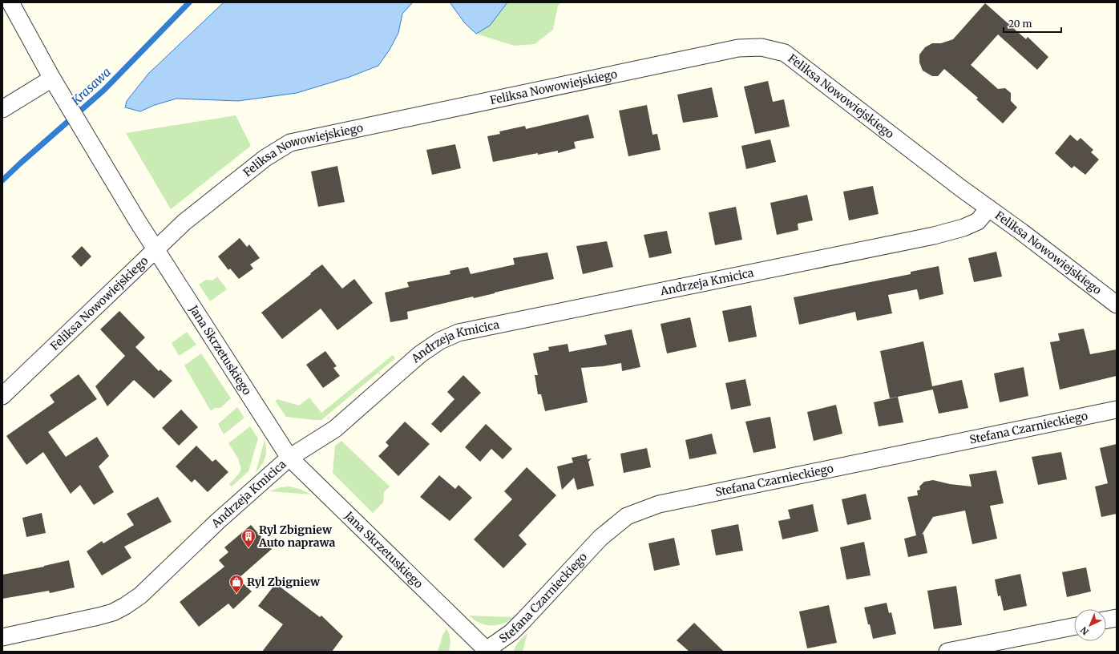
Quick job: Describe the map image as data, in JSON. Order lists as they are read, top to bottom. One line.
{"streets":{"street":["Feliksa Nowowiejskiego","Andrzeja Kmicica","Jana Skrzetuskiego","Stefana Czarnieckiego"]},"crossings":[["Feliksa Nowowiejskiego","Andrzeja Kmicica"],["Feliksa Nowowiejskiego","Jana Skrzetuskiego"],["Andrzeja Kmicica","Jana Skrzetuskiego"],["Jana Skrzetuskiego","Stefana Czarnieckiego"]],"water":["Krasawa"],"places":{"building":["Ryl Zbigniew Auto naprawa"],"shop":["Ryl Zbigniew"]},"scale_bar":"20 m","north":"bottom left"}
